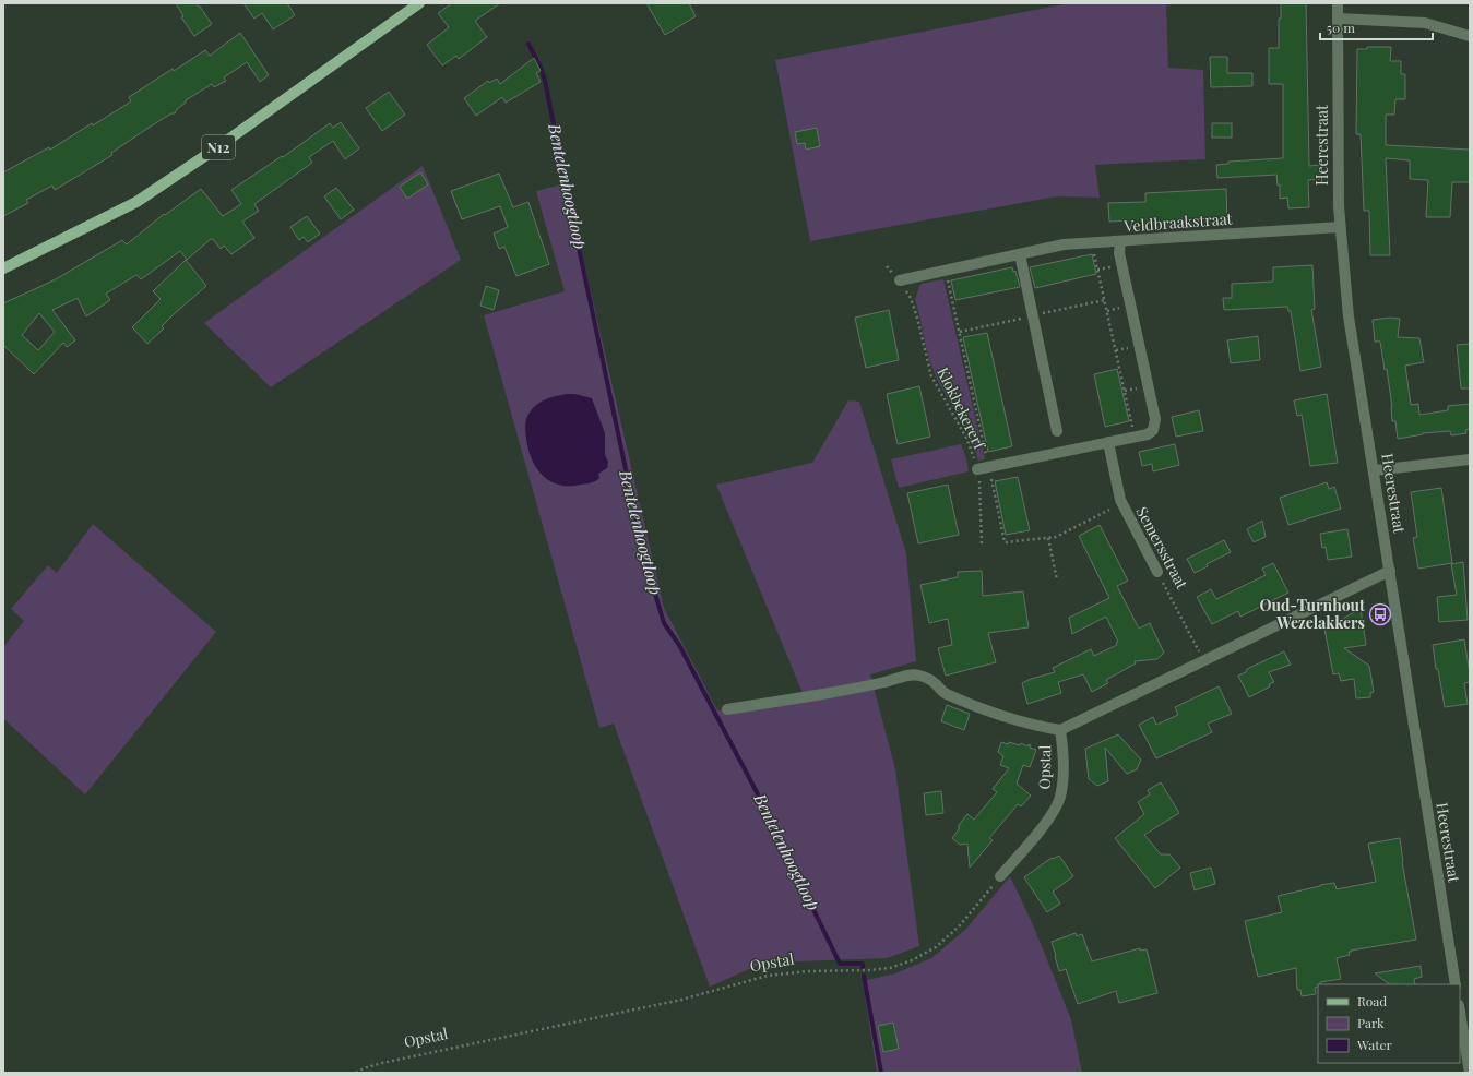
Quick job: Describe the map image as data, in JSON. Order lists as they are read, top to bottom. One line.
{"streets":{"main road":["N12"],"street":["Heerestraat","Veldbraakstraat","Semersstraat","Opstal"],"path":["Klokbekererf"]},"crossings":[["Heerestraat","Veldbraakstraat"],["Heerestraat","Opstal"],["Veldbraakstraat","Klokbekererf"],["Semersstraat","Opstal"]],"water":["Bentelenhoogtloop"],"places":{"bus stop":["Oud-Turnhout Wezelakkers"]},"legend":["Road","Park","Water"],"scale_bar":"50 m"}
